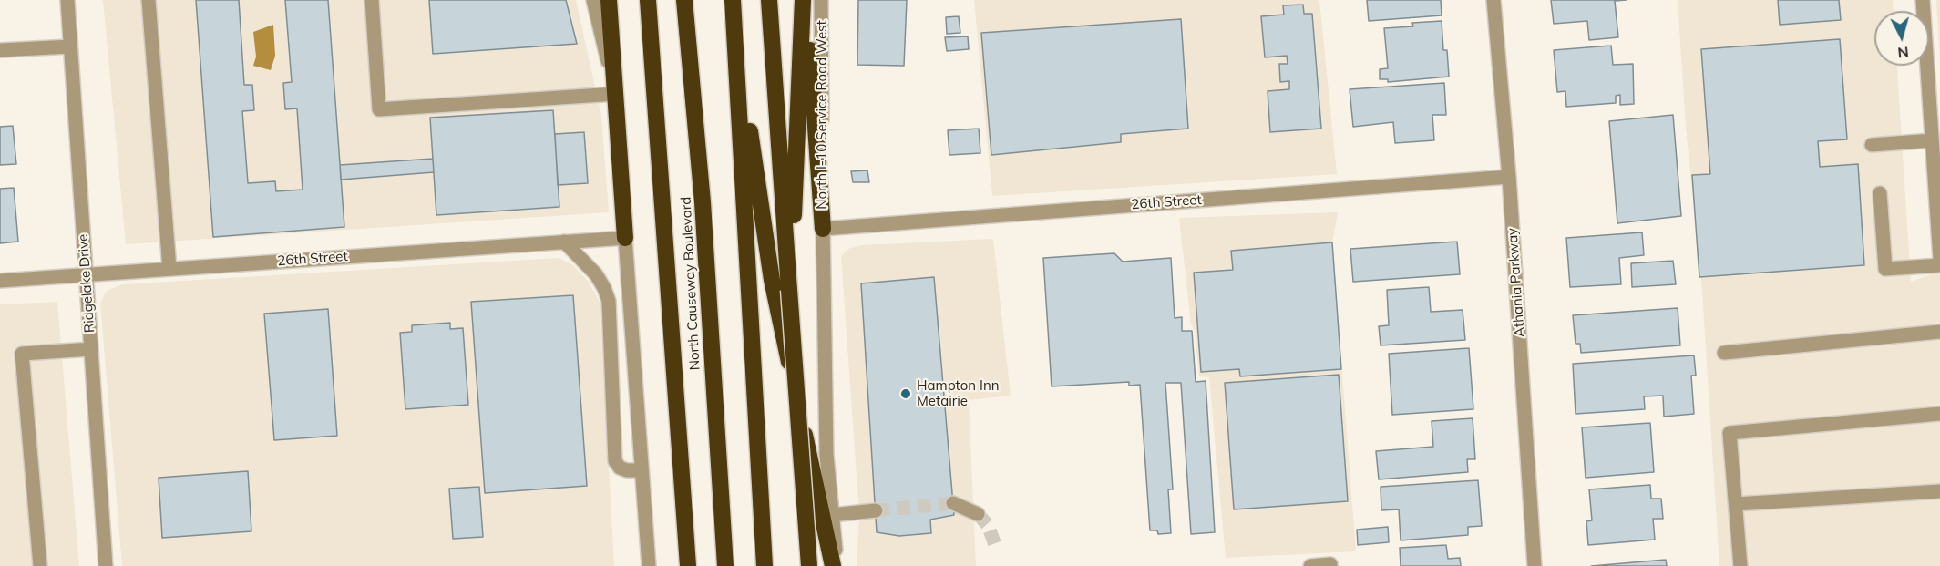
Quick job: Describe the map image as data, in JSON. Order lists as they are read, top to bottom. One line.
{"streets":{"highway":["North Causeway Boulevard"],"street":["North I-10 Service Road West","26th Street","Athania Parkway","Ridgelake Drive"]},"crossings":[["North I-10 Service Road West","26th Street"],["26th Street","Athania Parkway"],["26th Street","Ridgelake Drive"]],"places":["Hampton Inn Metairie"],"north":"bottom"}
